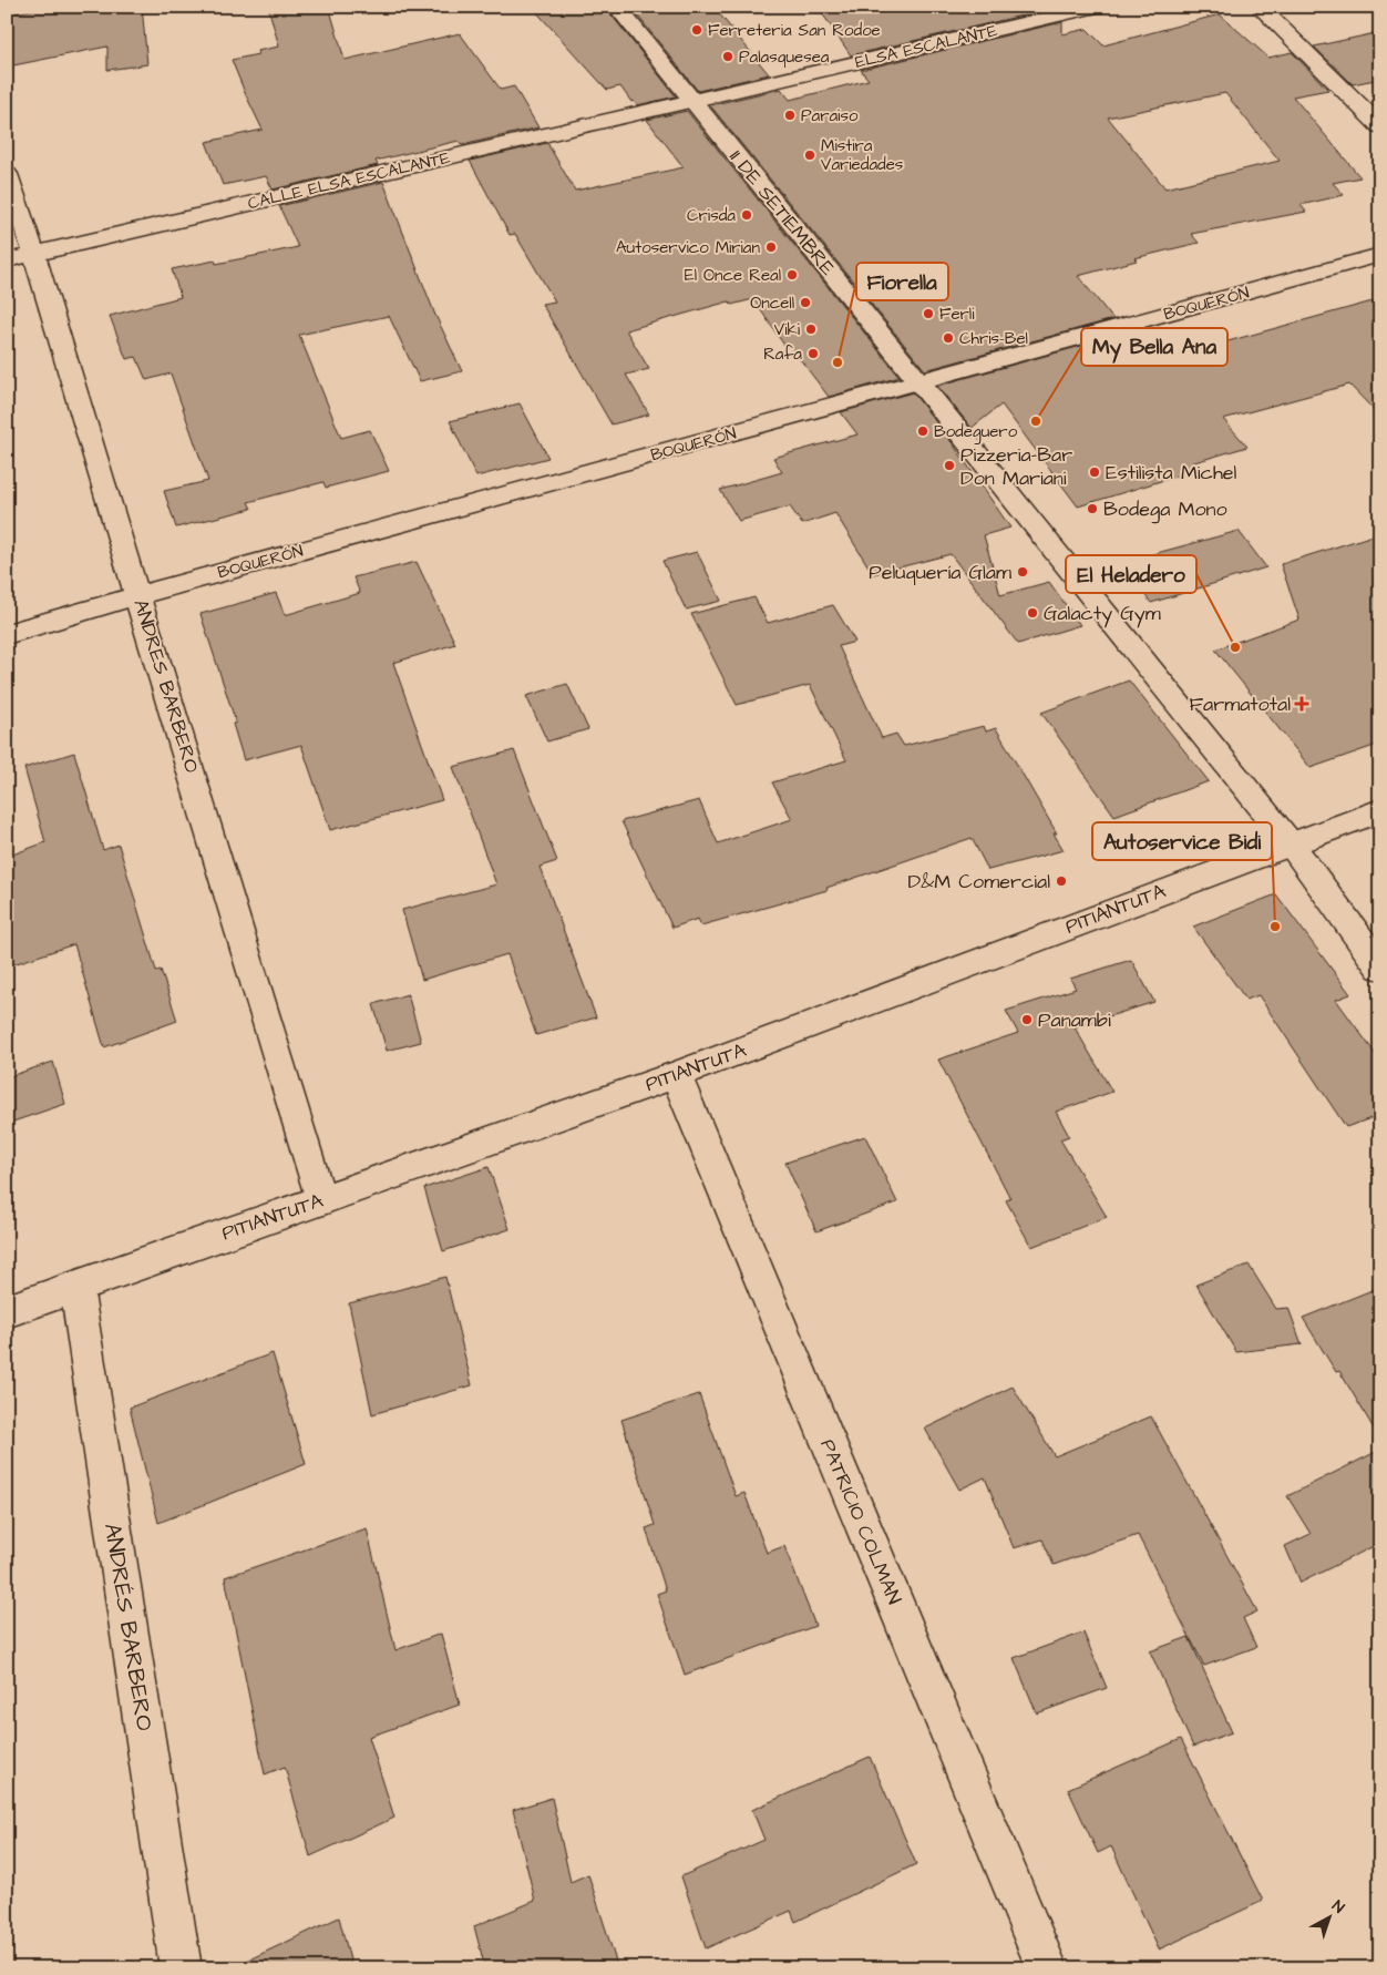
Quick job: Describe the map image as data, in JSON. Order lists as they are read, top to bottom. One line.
{"streets":{"street":["ELSA ESCALANTE","CALLE ELSA ESCALANTE","11 DE SETIEMBRE","BOQUERÓN","ANDRES BARBERO","PITIANTUTA","PATRICIO COLMAN","ANDRÉS BARBERO"]},"crossings":[["ELSA ESCALANTE","CALLE ELSA ESCALANTE"],["ELSA ESCALANTE","11 DE SETIEMBRE"],["CALLE ELSA ESCALANTE","11 DE SETIEMBRE"],["CALLE ELSA ESCALANTE","ANDRES BARBERO"],["11 DE SETIEMBRE","BOQUERÓN"],["11 DE SETIEMBRE","PITIANTUTA"],["BOQUERÓN","ANDRES BARBERO"],["ANDRES BARBERO","PITIANTUTA"],["PITIANTUTA","PATRICIO COLMAN"],["PITIANTUTA","ANDRÉS BARBERO"]],"places":{"other":["Ferreteria San Rodoe","Palasquesea","Paraiso","Mistira Variedades","Crisda","Autoservico Mirian","El Once Real","Oncell","Ferli","Viki","Chris-Bel","Rafa","Fiorella","My Bella Ana","Bodeguero","Pizzeria-Bar Don Mariani","Estilista Michel","Bodega Mono","Peluquería Glam","Galacty Gym","El Heladero","D&M Comercial","Autoservice Bidi","Panambi"],"health":["Farmatotal"]},"north":"top right"}
